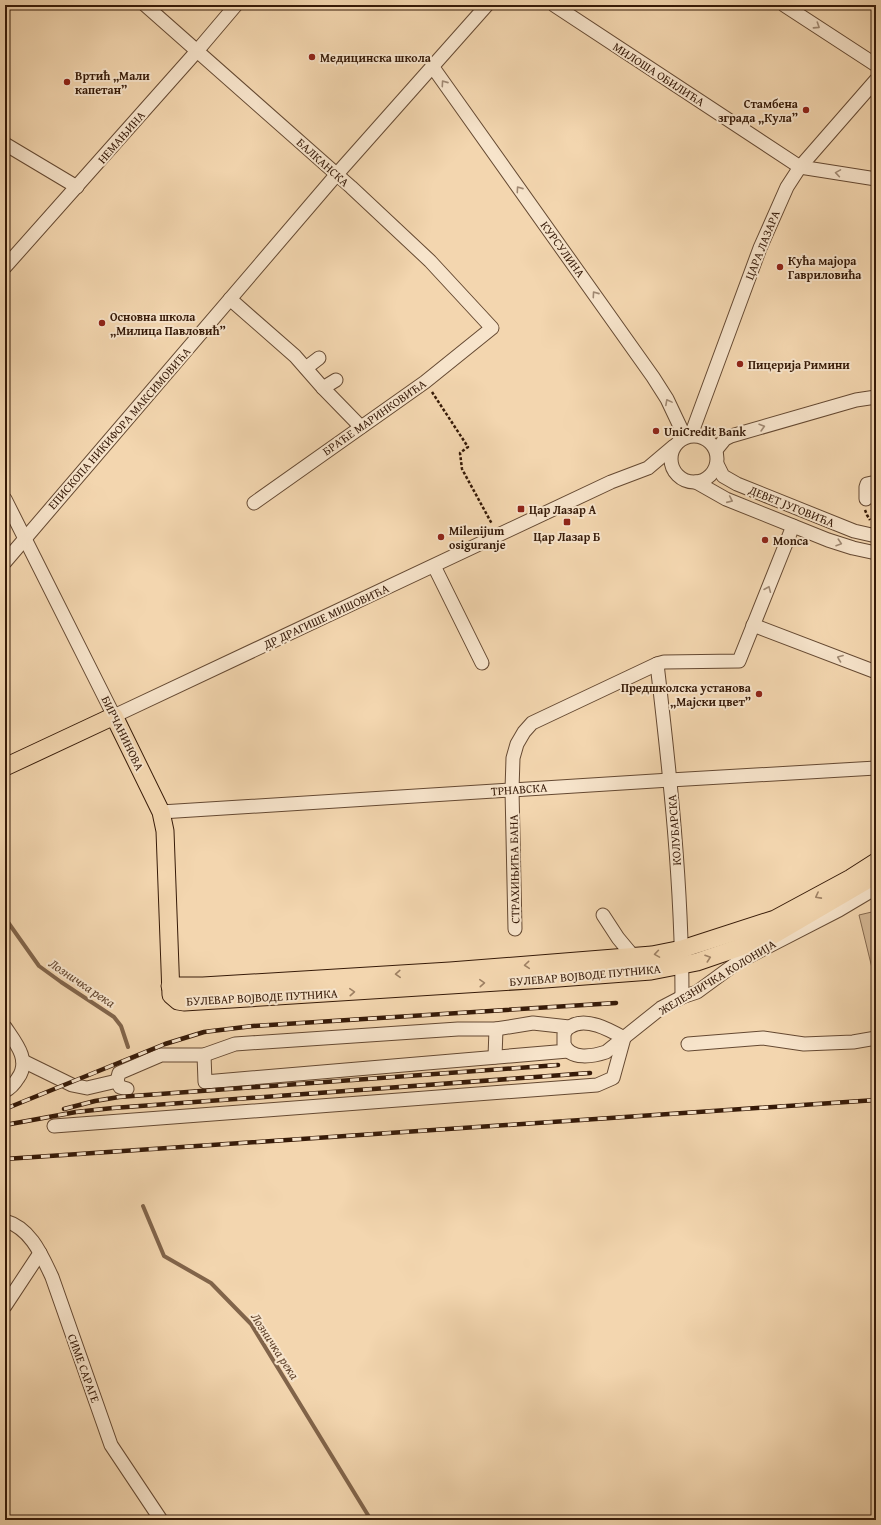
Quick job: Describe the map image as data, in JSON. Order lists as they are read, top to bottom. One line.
{"streets":{"main road":["ДР ДРАГИШЕ МИШОВИЋА","БИРЧАНИНОВА","БУЛЕВАР ВОЈВОДЕ ПУТНИКА"],"street":["МИЛОША ОБИЛИЋА","НЕМАЊИНА","БАЛКАНСКА","ЦАРА ЛАЗАРА","КУРСУЛИНА","БРАЋЕ МАРИНКОВИЋА","ЕПИСКОПА НИКИФОРА МАКСИМОВИЋА","ДЕВЕТ ЈУГОВИЋА","ТРНАВСКА","КОЛУБАРСКА","СТРАХИЊИЋА БАНА","ЖЕЛЕЗНИЧКА КОЛОНИЈА","СИМЕ САРАГЕ"]},"crossings":[["МИЛОША ОБИЛИЋА","ЦАРА ЛАЗАРА"],["НЕМАЊИНА","БАЛКАНСКА"],["БАЛКАНСКА","БРАЋЕ МАРИНКОВИЋА"],["БАЛКАНСКА","ЕПИСКОПА НИКИФОРА МАКСИМОВИЋА"],["ЦАРА ЛАЗАРА","КУРСУЛИНА"],["ЦАРА ЛАЗАРА","ДЕВЕТ ЈУГОВИЋА"],["ЦАРА ЛАЗАРА","ДР ДРАГИШЕ МИШОВИЋА"],["КУРСУЛИНА","ЕПИСКОПА НИКИФОРА МАКСИМОВИЋА"],["КУРСУЛИНА","ДЕВЕТ ЈУГОВИЋА"],["КУРСУЛИНА","ДР ДРАГИШЕ МИШОВИЋА"],["ЕПИСКОПА НИКИФОРА МАКСИМОВИЋА","БИРЧАНИНОВА"],["ДЕВЕТ ЈУГОВИЋА","ДР ДРАГИШЕ МИШОВИЋА"],["ДЕВЕТ ЈУГОВИЋА","СТРАХИЊИЋА БАНА"],["ДР ДРАГИШЕ МИШОВИЋА","БИРЧАНИНОВА"],["БИРЧАНИНОВА","ТРНАВСКА"],["БИРЧАНИНОВА","БУЛЕВАР ВОЈВОДЕ ПУТНИКА"],["ТРНАВСКА","КОЛУБАРСКА"],["ТРНАВСКА","СТРАХИЊИЋА БАНА"],["КОЛУБАРСКА","СТРАХИЊИЋА БАНА"],["КОЛУБАРСКА","БУЛЕВАР ВОЈВОДЕ ПУТНИКА"],["КОЛУБАРСКА","ЖЕЛЕЗНИЧКА КОЛОНИЈА"]],"one_way":["КУРСУЛИНА"],"water":["Лозничка река"],"places":{"other":["Медицинска школа","Вртић „Мали капетан”","Стамбена зграда „Кула”","Кућа мајора Гавриловића","Основна школа „Милица Павловић”","Пицерија Римини","UniCredit Bank","Milenijum osiguranje","Monca","Предшколска установа „Мајски цвет”"],"transit":["Цар Лазар А","Цар Лазар Б"]}}
